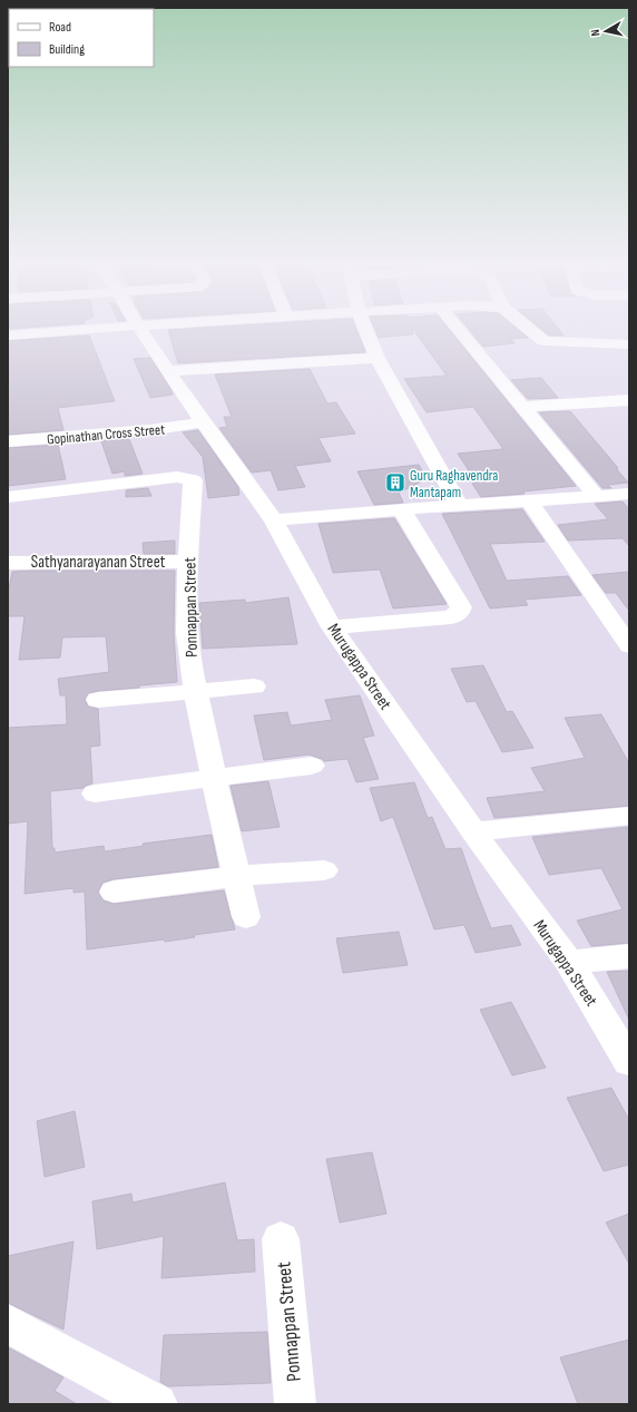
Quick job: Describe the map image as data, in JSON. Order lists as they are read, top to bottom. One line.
{"streets":{"street":["Gopinathan Cross Street","Sathyanarayanan Street","Ponnappan Street","Murugappa Street"]},"crossings":[["Gopinathan Cross Street","Murugappa Street"],["Sathyanarayanan Street","Ponnappan Street"]],"places":{"building":["Guru Raghavendra Mantapam"]},"legend":["Road","Building"],"north":"left"}
